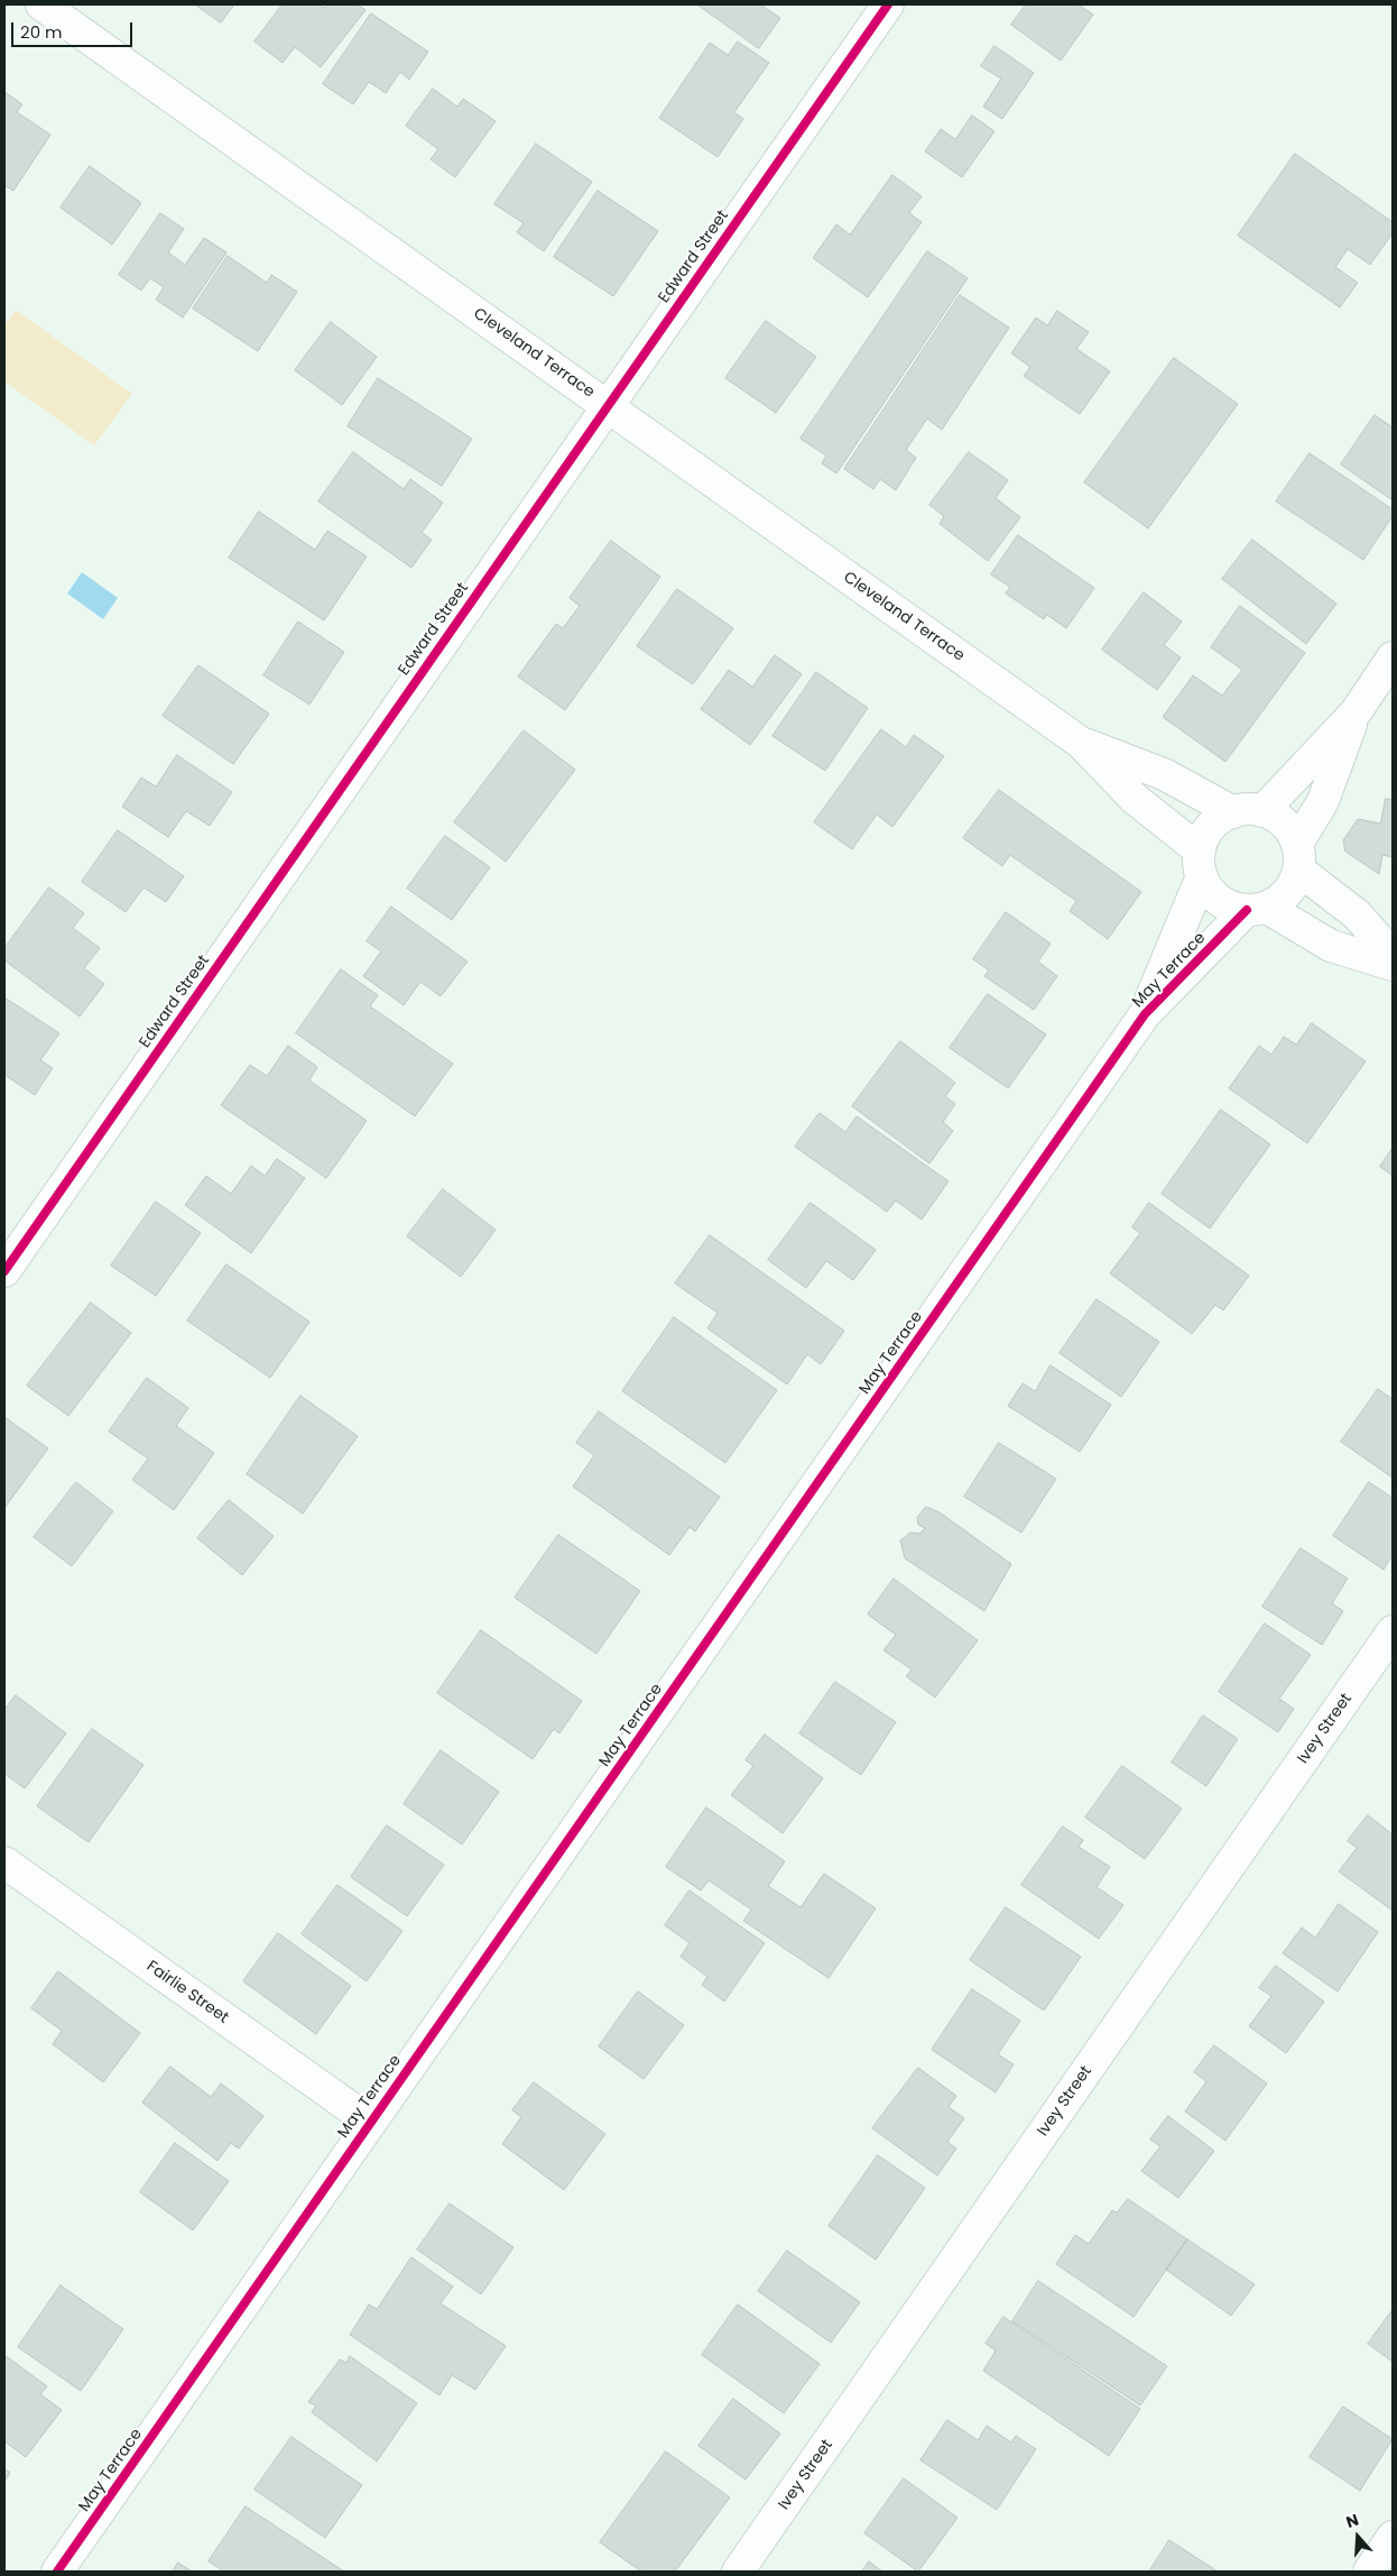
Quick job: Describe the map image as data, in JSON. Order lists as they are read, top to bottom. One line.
{"streets":{"street":["Edward Street","Cleveland Terrace","May Terrace","Ivey Street","Fairlie Street"]},"crossings":[["Edward Street","Cleveland Terrace"],["Cleveland Terrace","May Terrace"],["May Terrace","Fairlie Street"]],"scale_bar":"20 m","north":"top"}
